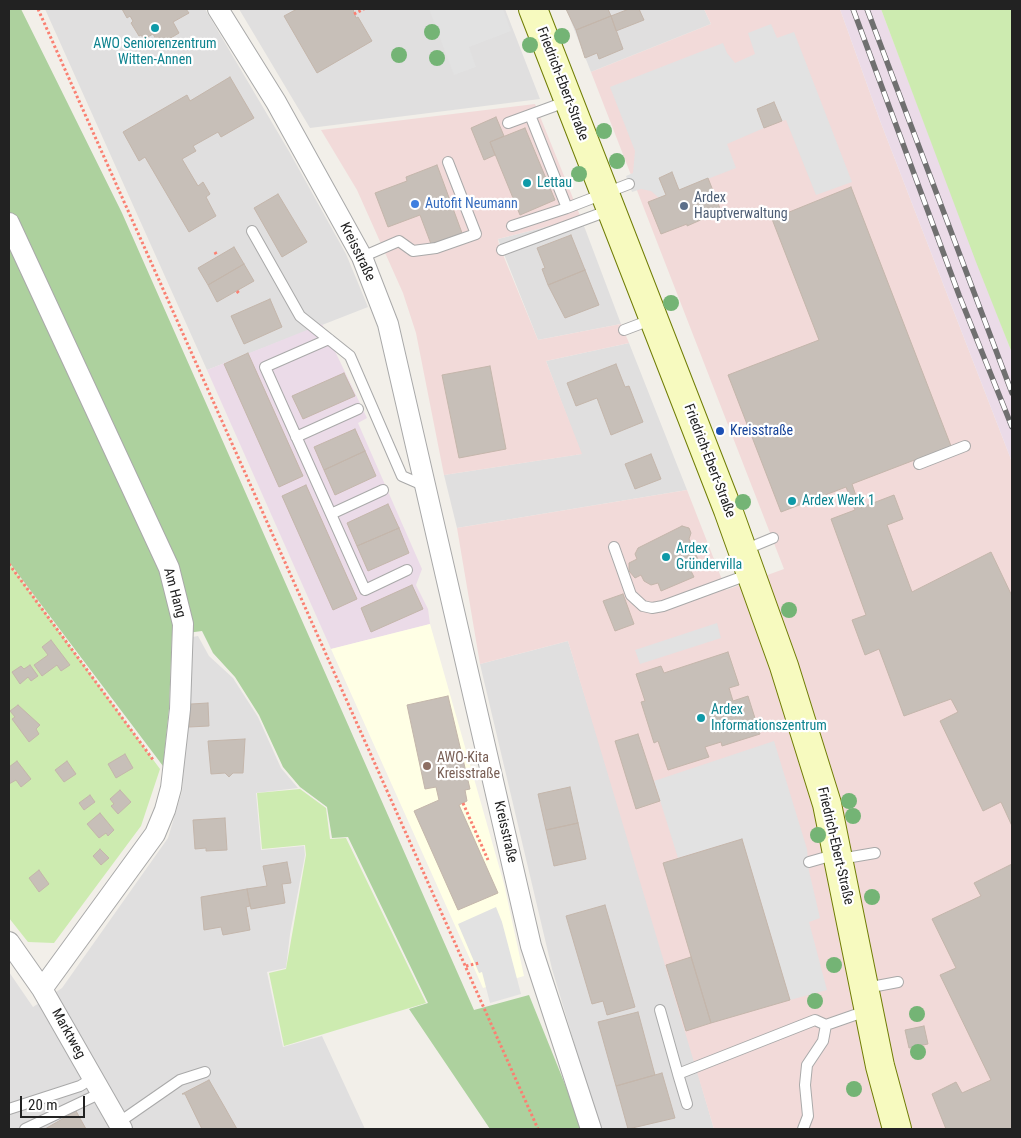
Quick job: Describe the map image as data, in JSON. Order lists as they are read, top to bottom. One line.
{"streets":{"street":["Friedrich-Ebert-Straße","Kreisstraße","Am Hang","Marktweg"]},"crossings":[["Am Hang","Marktweg"]],"places":["AWO Seniorenzentrum Witten-Annen","Lettau","Autofit Neumann","Ardex Hauptverwaltung","Kreisstraße","Ardex Werk 1","Ardex Gründervilla","Ardex Informationszentrum","AWO-Kita Kreisstraße"],"scale_bar":"20 m"}
